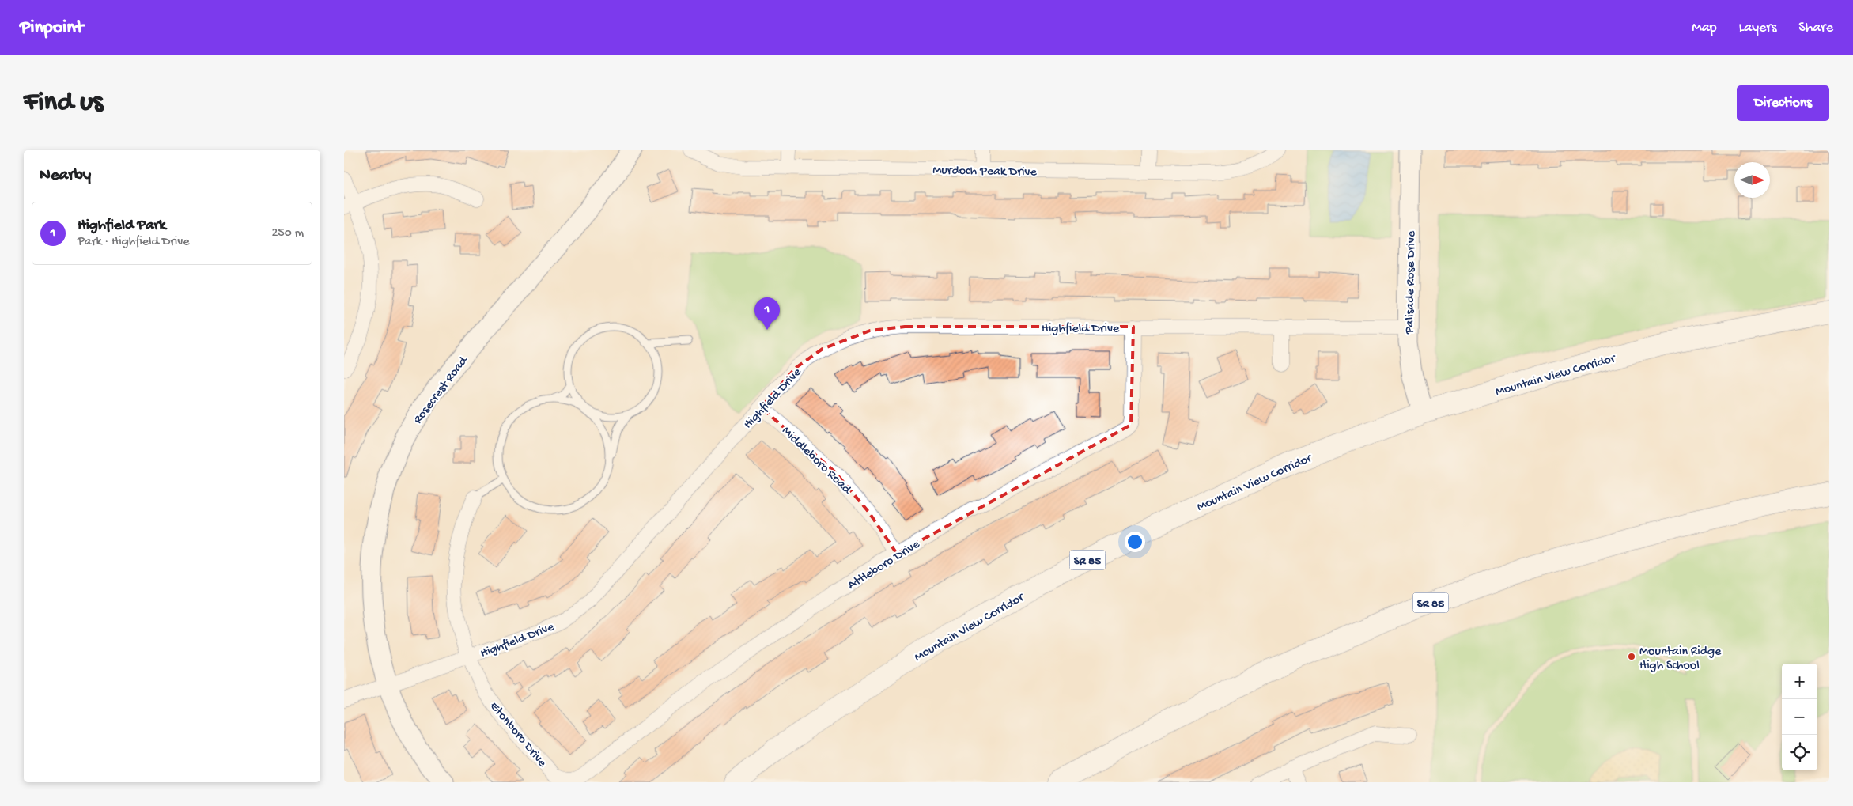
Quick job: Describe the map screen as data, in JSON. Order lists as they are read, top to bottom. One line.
{"streets":{"highway":["Mountain View Corridor","SR 85"],"main road":["Palisade Rose Drive","Rosecrest Road"],"street":["Murdoch Peak Drive","Highfield Drive","Middleboro Road","Attleboro Drive","Etonboro Drive"]},"crossings":[["Palisade Rose Drive","Highfield Drive"],["Palisade Rose Drive","Mountain View Corridor"],["Highfield Drive","Rosecrest Road"],["Highfield Drive","Middleboro Road"],["Highfield Drive","Attleboro Drive"],["Highfield Drive","Etonboro Drive"],["Middleboro Road","Attleboro Drive"],["Attleboro Drive","Etonboro Drive"]],"places":["Mountain Ridge High School"],"north":"right","page":{"header":"Pinpoint","nav":["Map","Layers","Share"],"buttons":"Directions","title":"Find us","heading":"Nearby","list":[{"mark":"1","name":"Highfield Park","note":"Park · Highfield Drive","value":"250 m"}],"pins":"1","map_buttons":["+","−"]}}
